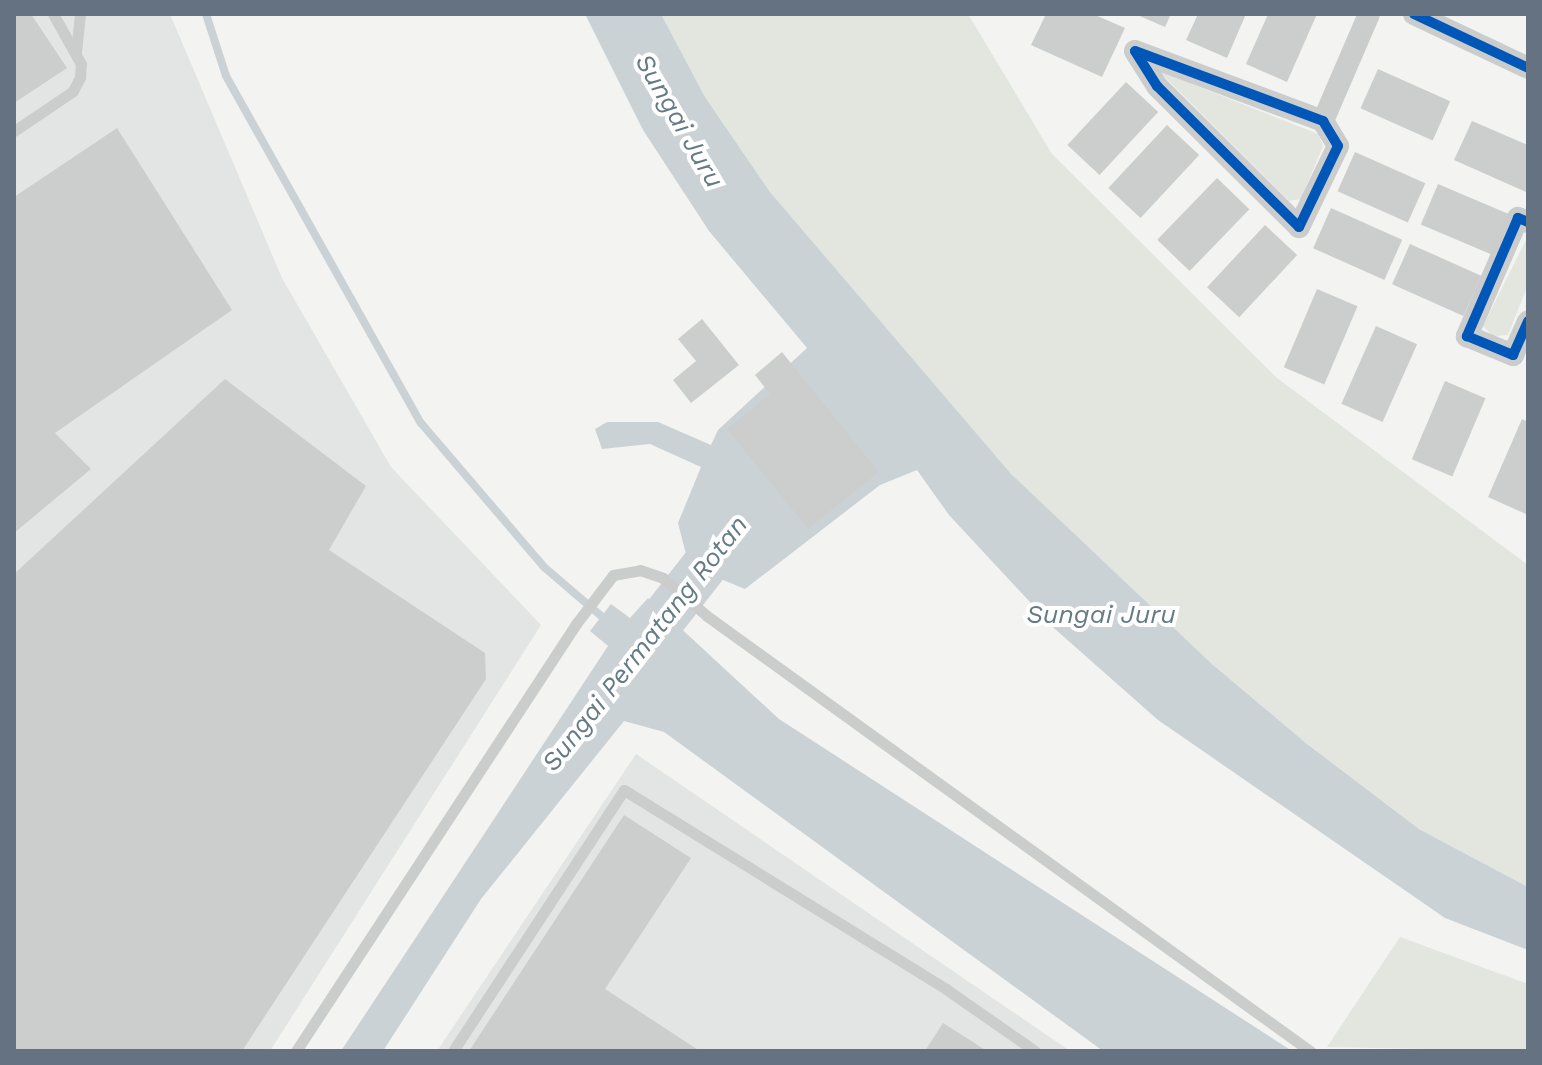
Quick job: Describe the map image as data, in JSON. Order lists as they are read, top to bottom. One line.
{"water":["Sungai Juru","Sungai Permatang Rotan"]}
